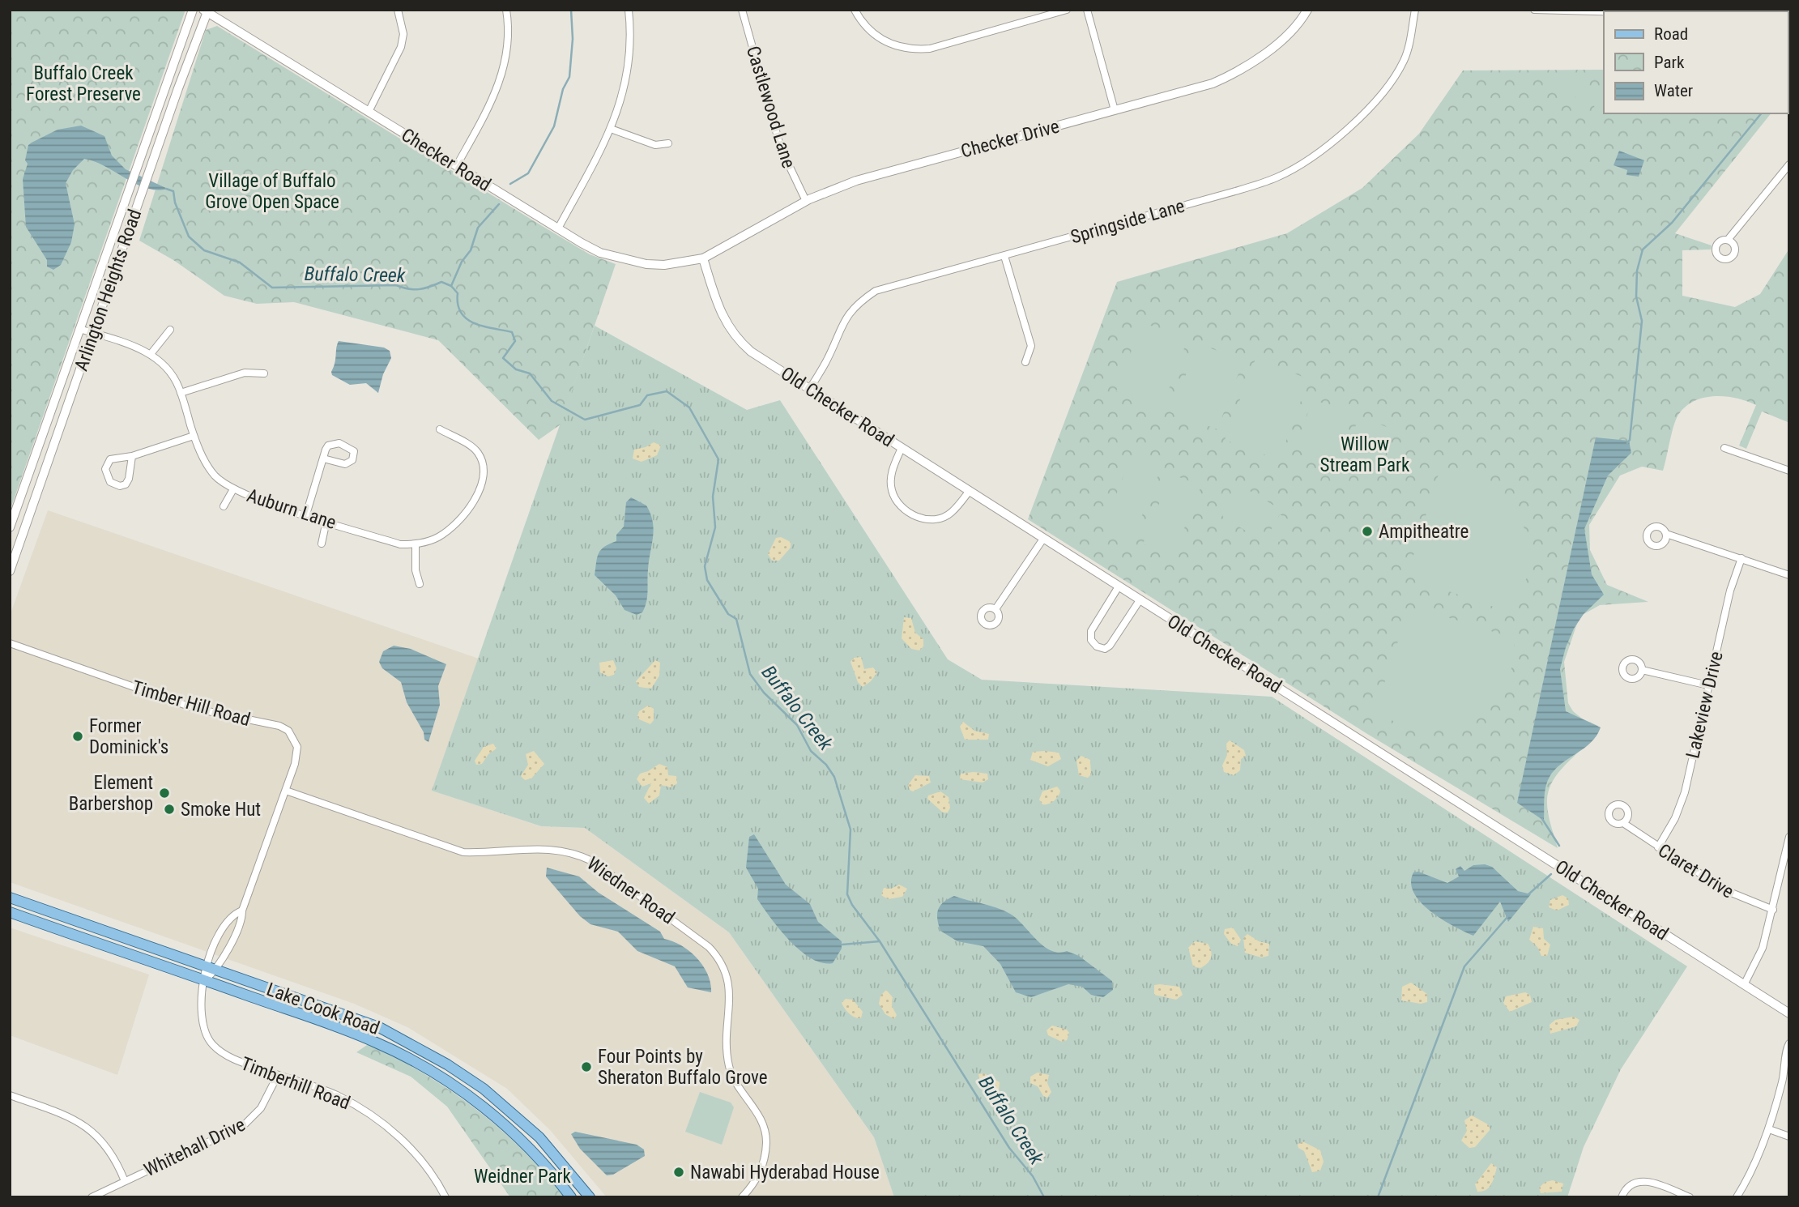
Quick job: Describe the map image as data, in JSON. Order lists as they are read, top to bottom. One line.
{"streets":{"main road":["Lake Cook Road"],"street":["Castlewood Lane","Checker Drive","Checker Road","Springside Lane","Arlington Heights Road","Old Checker Road","Auburn Lane","Timber Hill Road","Lakeview Drive","Claret Drive","Wiedner Road","Timberhill Road","Whitehall Drive"]},"crossings":[["Castlewood Lane","Checker Drive"],["Checker Drive","Checker Road"],["Checker Drive","Old Checker Road"],["Checker Road","Arlington Heights Road"],["Checker Road","Old Checker Road"],["Springside Lane","Old Checker Road"],["Arlington Heights Road","Auburn Lane"],["Timber Hill Road","Wiedner Road"],["Timber Hill Road","Lake Cook Road"],["Timber Hill Road","Timberhill Road"],["Lakeview Drive","Claret Drive"],["Lake Cook Road","Timberhill Road"],["Timberhill Road","Whitehall Drive"]],"water":["Buffalo Creek"],"parks":["Buffalo Creek Forest Preserve","Village of Buffalo Grove Open Space","Willow Stream Park","Weidner Park"],"places":["Ampitheatre","Former Dominick's","Element Barbershop","Smoke Hut","Four Points by Sheraton Buffalo Grove","Nawabi Hyderabad House"],"legend":["Road","Park","Water"]}
